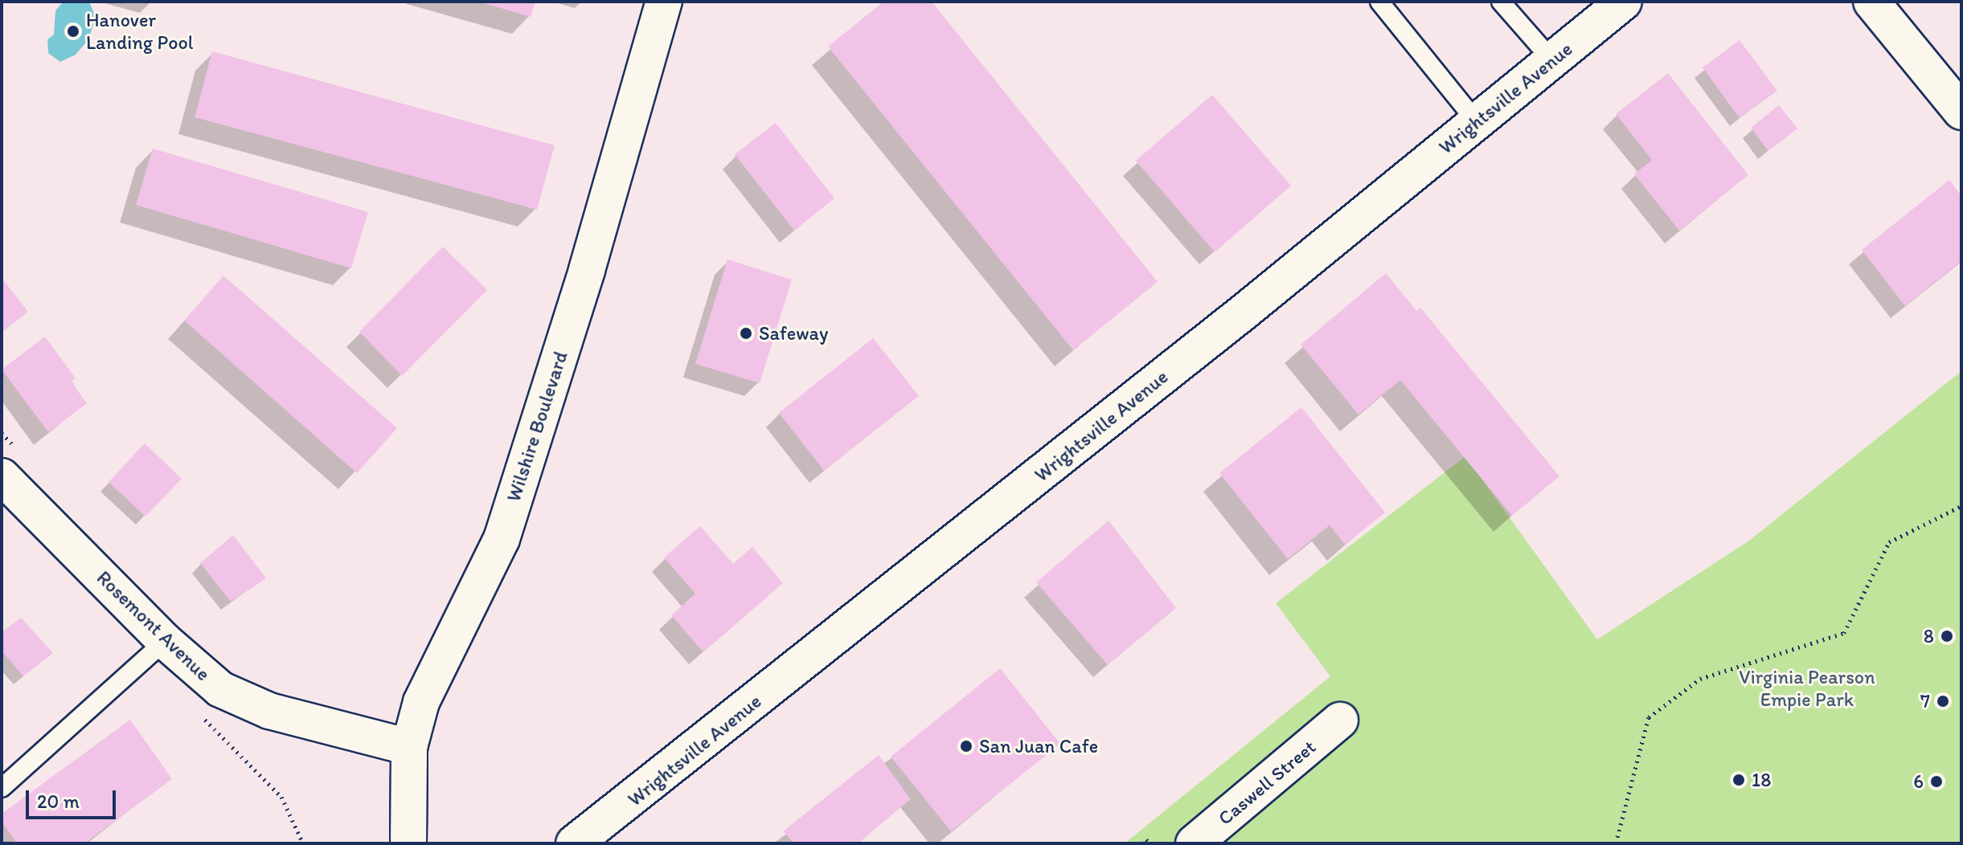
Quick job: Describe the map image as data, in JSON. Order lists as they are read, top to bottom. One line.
{"streets":{"street":["Wrightsville Avenue","Wilshire Boulevard","Rosemont Avenue","Caswell Street"]},"crossings":[["Wilshire Boulevard","Rosemont Avenue"]],"parks":["Virginia Pearson Empie Park"],"places":["Hanover Landing Pool","Safeway","8","7","San Juan Cafe","18","6"],"scale_bar":"20 m"}
